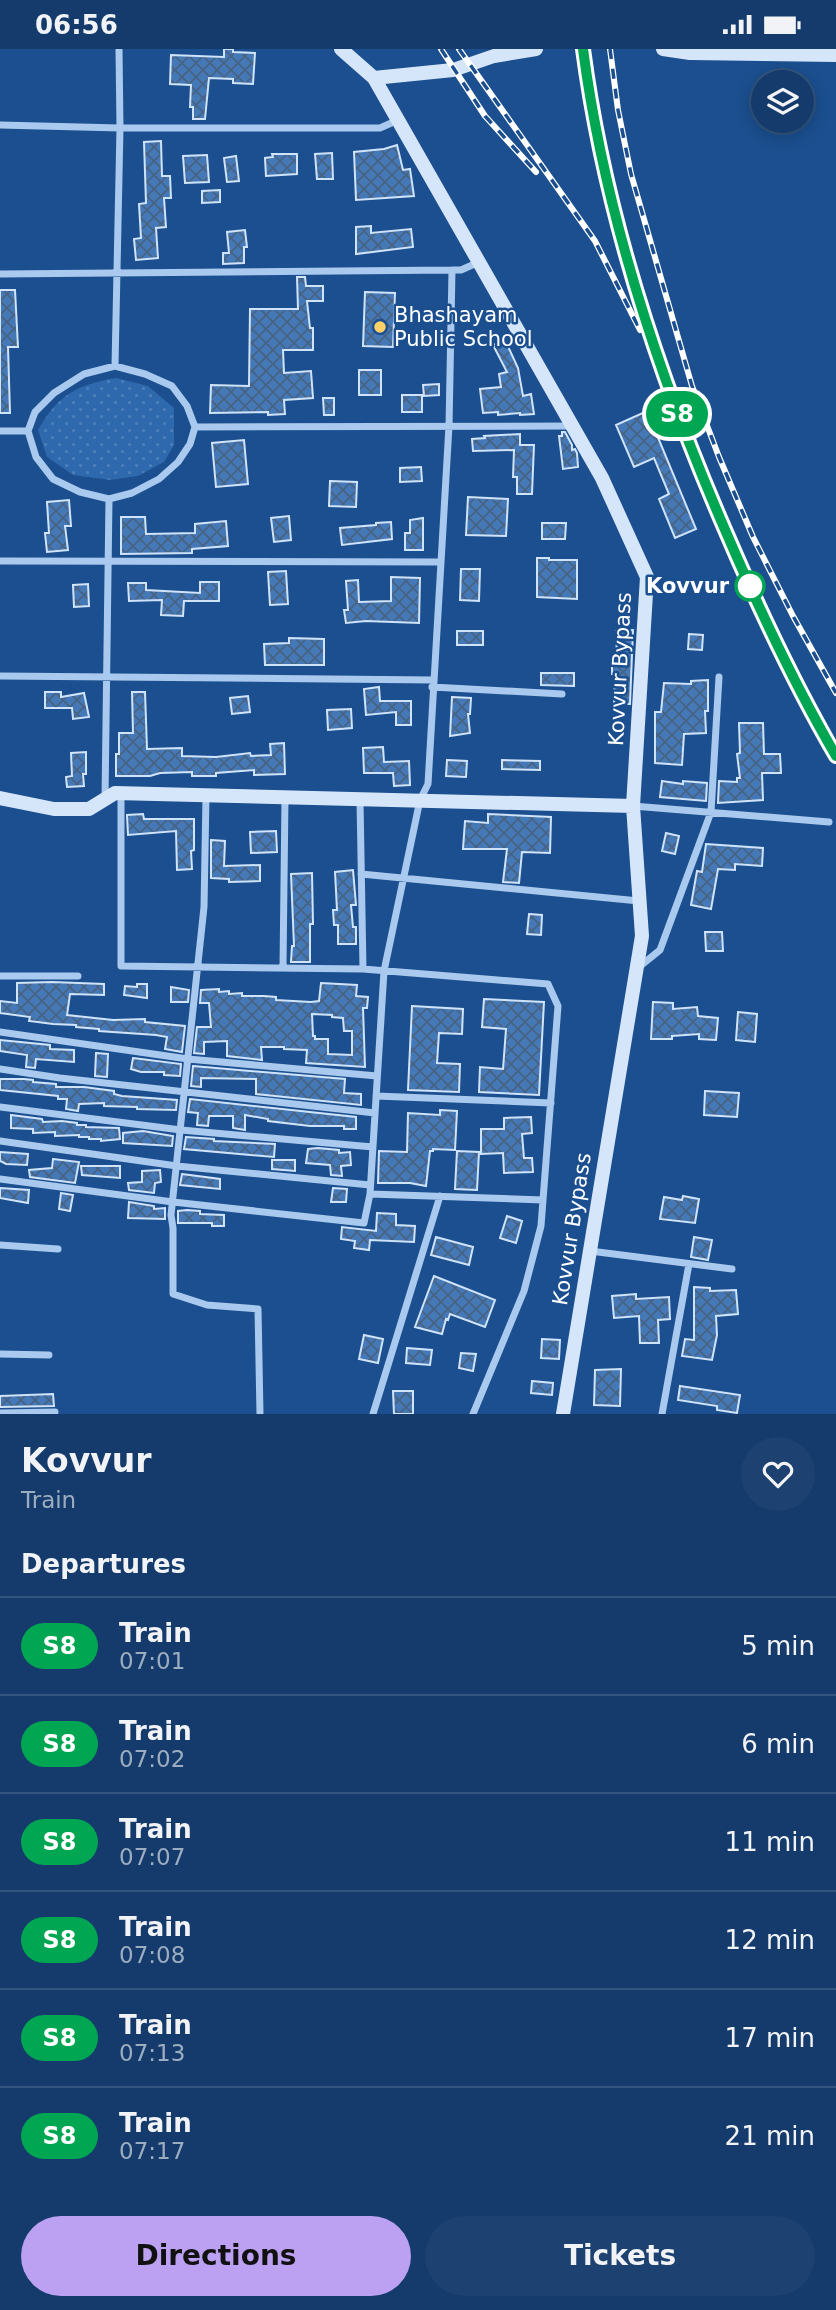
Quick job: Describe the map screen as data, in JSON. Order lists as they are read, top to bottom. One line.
{"streets":{"street":["Kovvur Bypass"]},"places":["Bhashayam Public School","Kovvur"],"page":{"status":"06:56","on_map":"S8","heading":[["Kovvur","Train"],"Departures"],"list":[{"mark":"S8","name":"Train","note":"07:01","value":"5 min"},{"mark":"S8","name":"Train","note":"07:02","value":"6 min"},{"mark":"S8","name":"Train","note":"07:07","value":"11 min"},{"mark":"S8","name":"Train","note":"07:08","value":"12 min"},{"mark":"S8","name":"Train","note":"07:13","value":"17 min"},{"mark":"S8","name":"Train","note":"07:17","value":"21 min"}],"buttons":["Directions","Tickets"]}}
